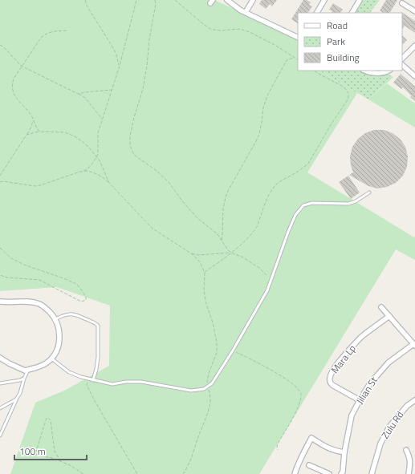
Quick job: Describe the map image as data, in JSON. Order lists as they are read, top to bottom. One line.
{"streets":{"street":["Mara Lp","Jilian St","Zulu Rd"]},"crossings":[["Mara Lp","Jilian St"]],"legend":["Road","Park","Building"],"scale_bar":"100 m"}
